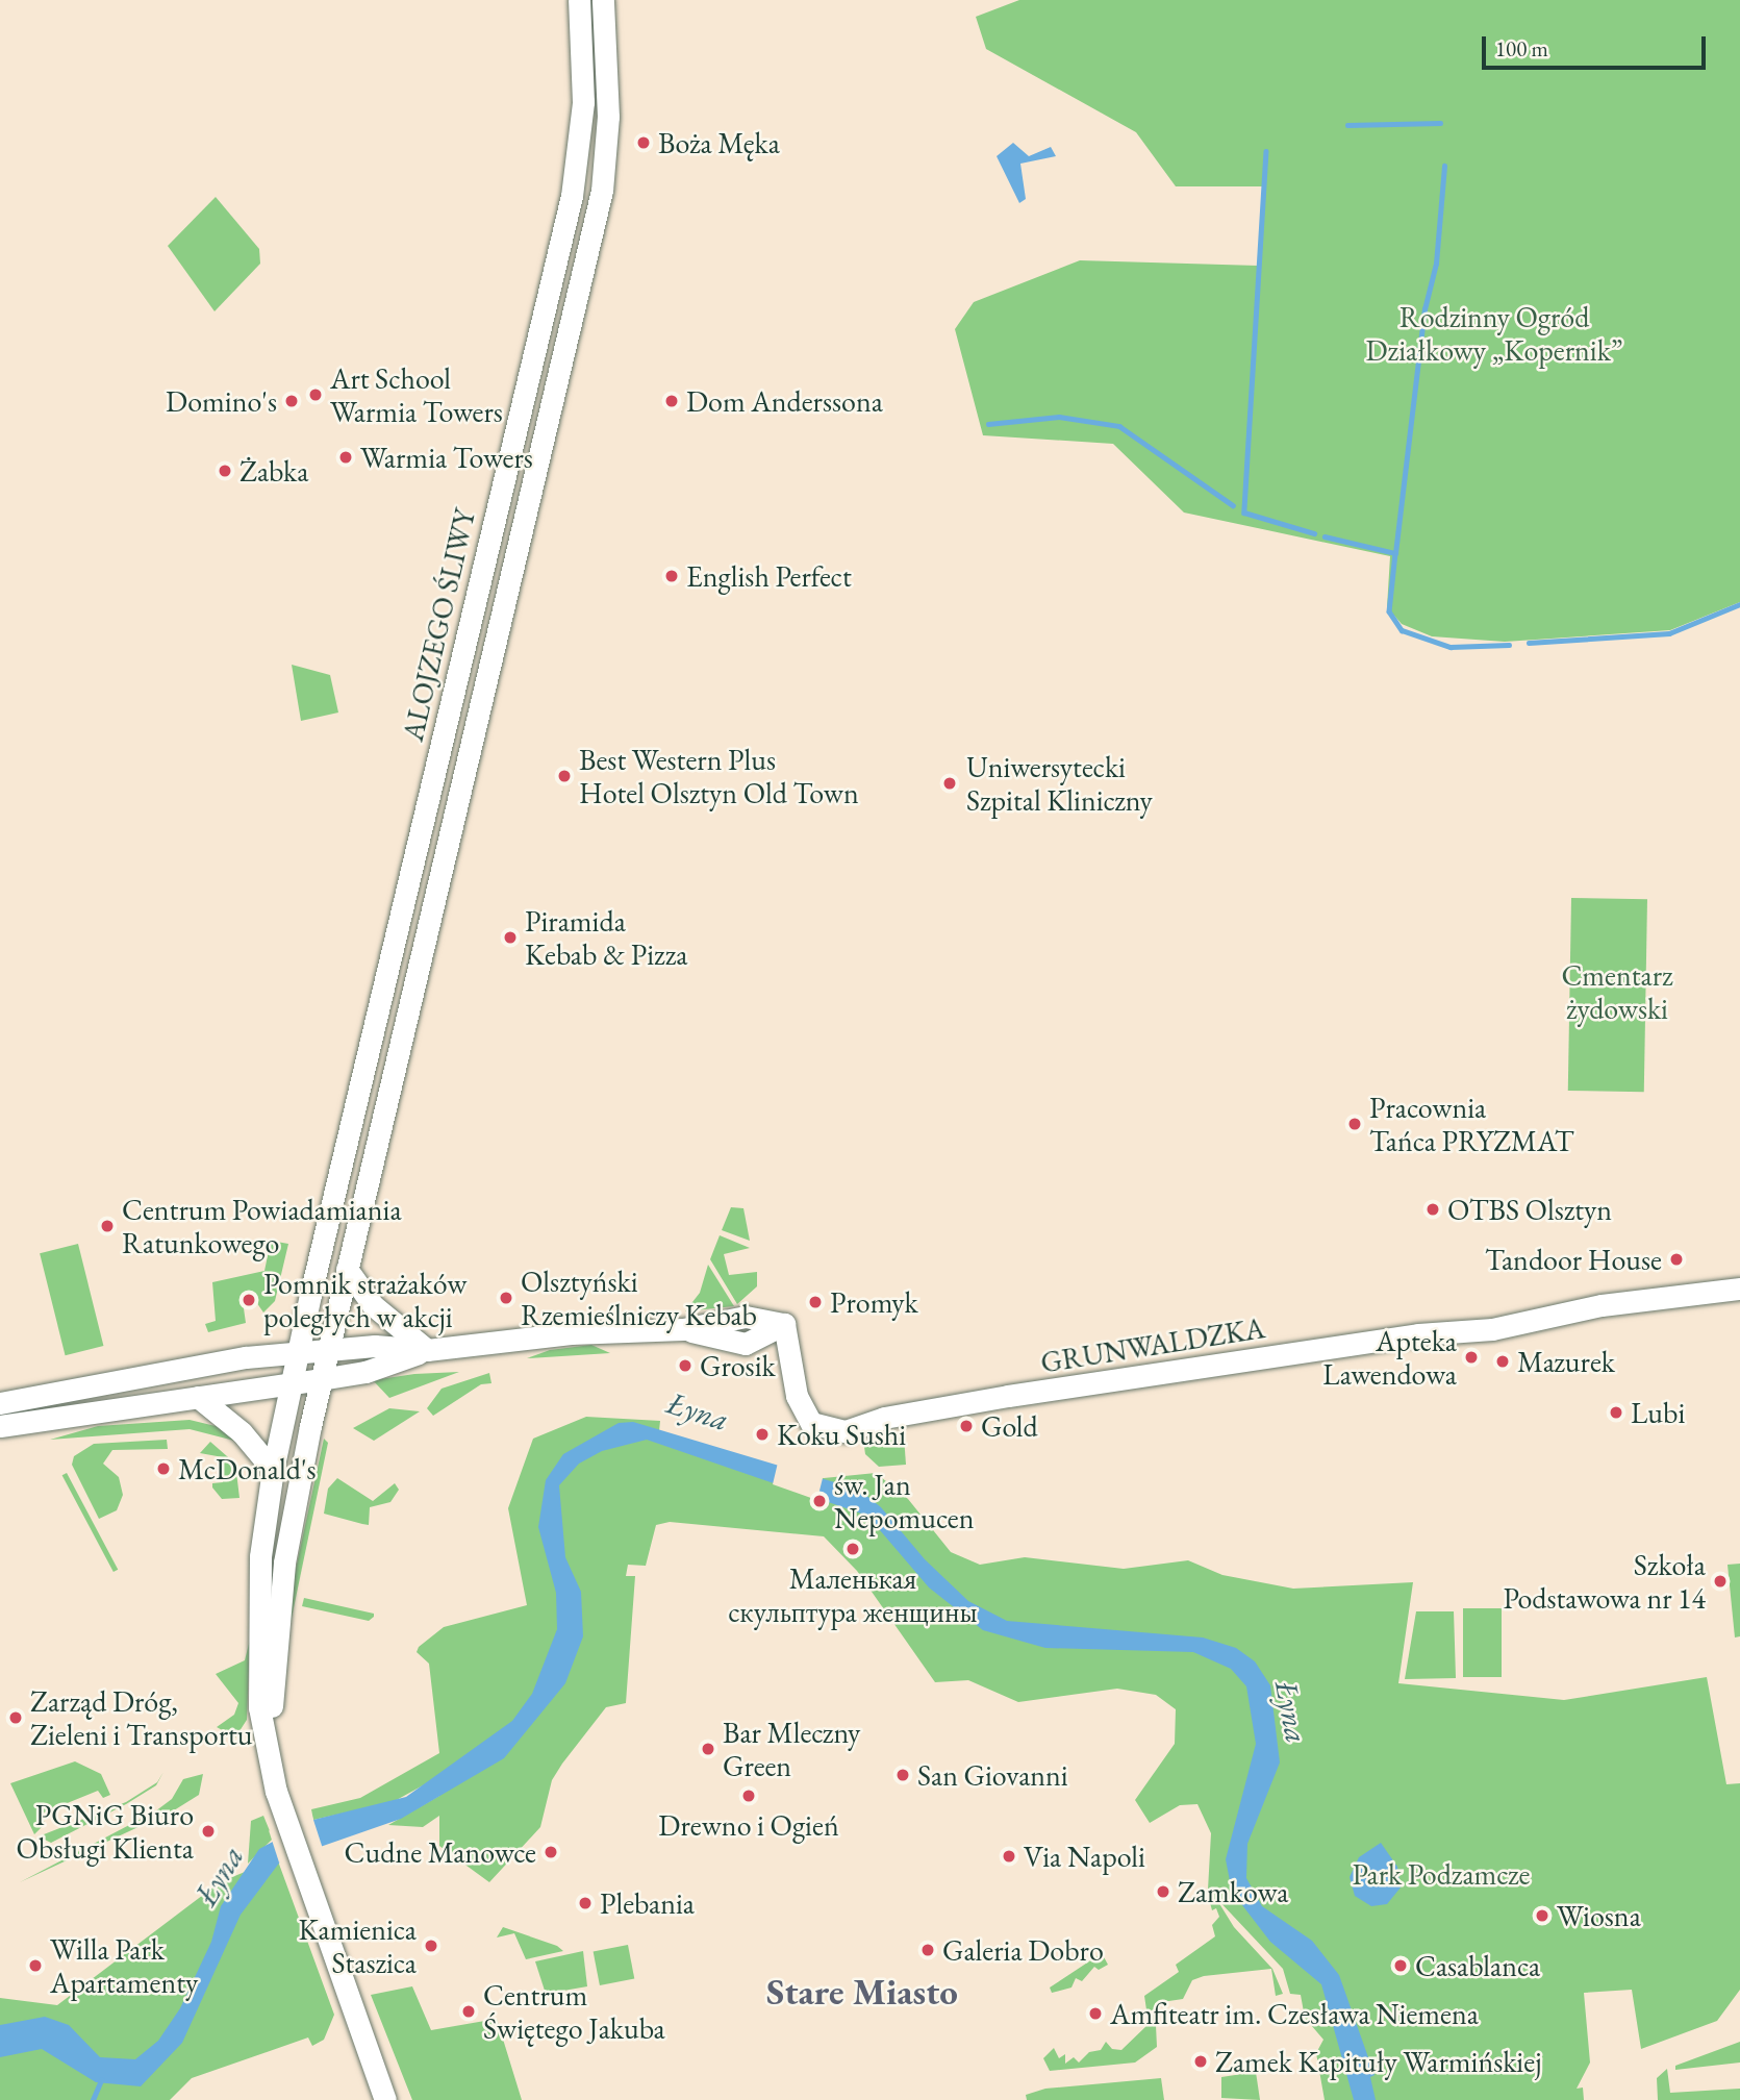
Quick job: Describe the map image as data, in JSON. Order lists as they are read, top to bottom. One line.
{"streets":{"street":["ALOJZEGO ŚLIWY","GRUNWALDZKA"]},"districts":["Stare Miasto"],"water":["Łyna"],"parks":["Rodzinny Ogród Działkowy „Kopernik”","Cmentarz żydowski","Park Podzamcze"],"places":["Boża Męka","Art School Warmia Towers","Domino's","Dom Anderssona","Warmia Towers","Żabka","English Perfect","Best Western Plus Hotel Olsztyn Old Town","Uniwersytecki Szpital Kliniczny","Piramida Kebab & Pizza","Pracownia Tańca PRYZMAT","OTBS Olsztyn","Centrum Powiadamiania Ratunkowego","Tandoor House","Olsztyński Rzemieślniczy Kebab","Pomnik strażaków poległych w akcji","Promyk","Apteka Lawendowa","Mazurek","Grosik","Lubi","Gold","Koku Sushi","McDonald's","św. Jan Nepomucen","Маленькая скульптура женщины","Szkoła Podstawowa nr 14","Zarząd Dróg, Zieleni i Transportu","Bar Mleczny Green","San Giovanni","Drewno i Ogień","PGNiG Biuro Obsługi Klienta","Cudne Manowce","Via Napoli","Zamkowa","Plebania","Wiosna","Kamienica Staszica","Galeria Dobro","Willa Park Apartamenty","Casablanca","Centrum Świętego Jakuba","Amfiteatr im. Czesława Niemena","Zamek Kapituły Warmińskiej"],"scale_bar":"100 m"}
